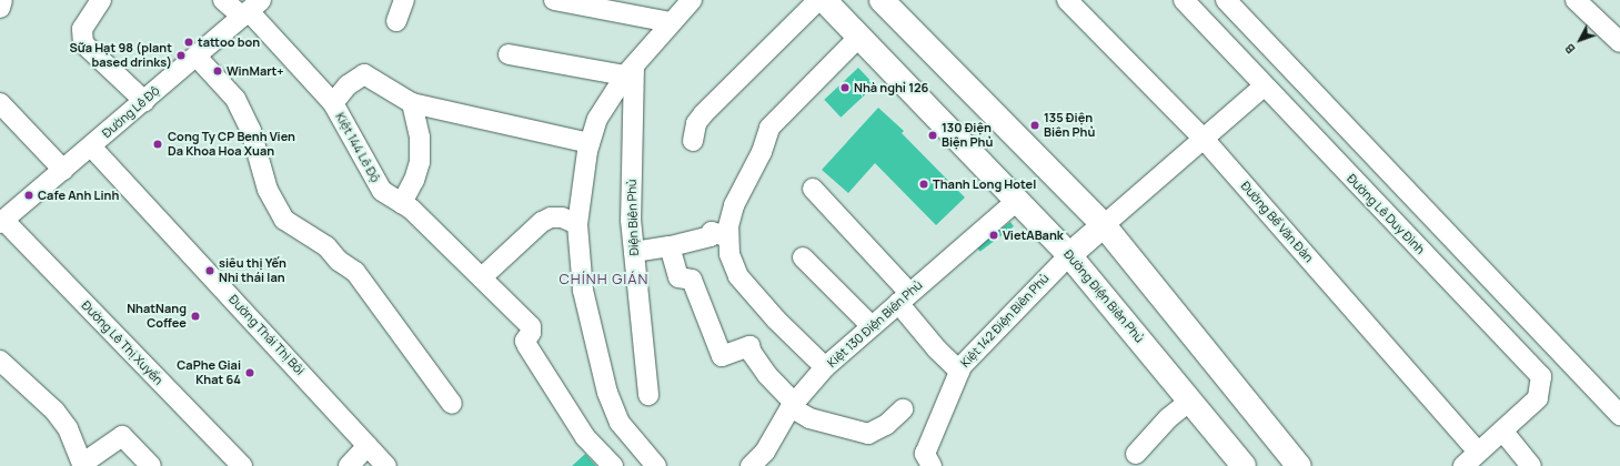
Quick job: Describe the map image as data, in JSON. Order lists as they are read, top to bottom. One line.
{"streets":{"main road":["Đường Điện Biên Phủ"],"street":["Đường Lê Độ","Kiệt 144 Lê Độ","Đường Lê Duy Đình","Điện Biên Phủ","Đường Bế Văn Đàn","Kiệt 142 Điện Biên Phủ","Kiệt 130 Điện Biên Phủ","Đường Thái Thị Bôi","Đường Lê Thị Xuyến"]},"crossings":[["Đường Lê Độ","Kiệt 144 Lê Độ"],["Đường Lê Độ","Đường Thái Thị Bôi"],["Đường Lê Độ","Đường Lê Thị Xuyến"],["Đường Điện Biên Phủ","Kiệt 142 Điện Biên Phủ"],["Đường Điện Biên Phủ","Kiệt 130 Điện Biên Phủ"]],"districts":["CHÍNH GIÁN"],"places":["tattoo bon","Sữa Hạt 98 (plant based drinks)","WinMart+","Nhà nghỉ 126","135 Điện Biên Phủ","130 Điện Biện Phủ","Cong Ty CP Benh Vien Da Khoa Hoa Xuan","Thanh Long Hotel","Cafe Anh Linh","VietABank","siêu thị Yến Nhi thái lan","NhatNang Coffee","CaPhe Giai Khat 64"],"north":"bottom left"}
